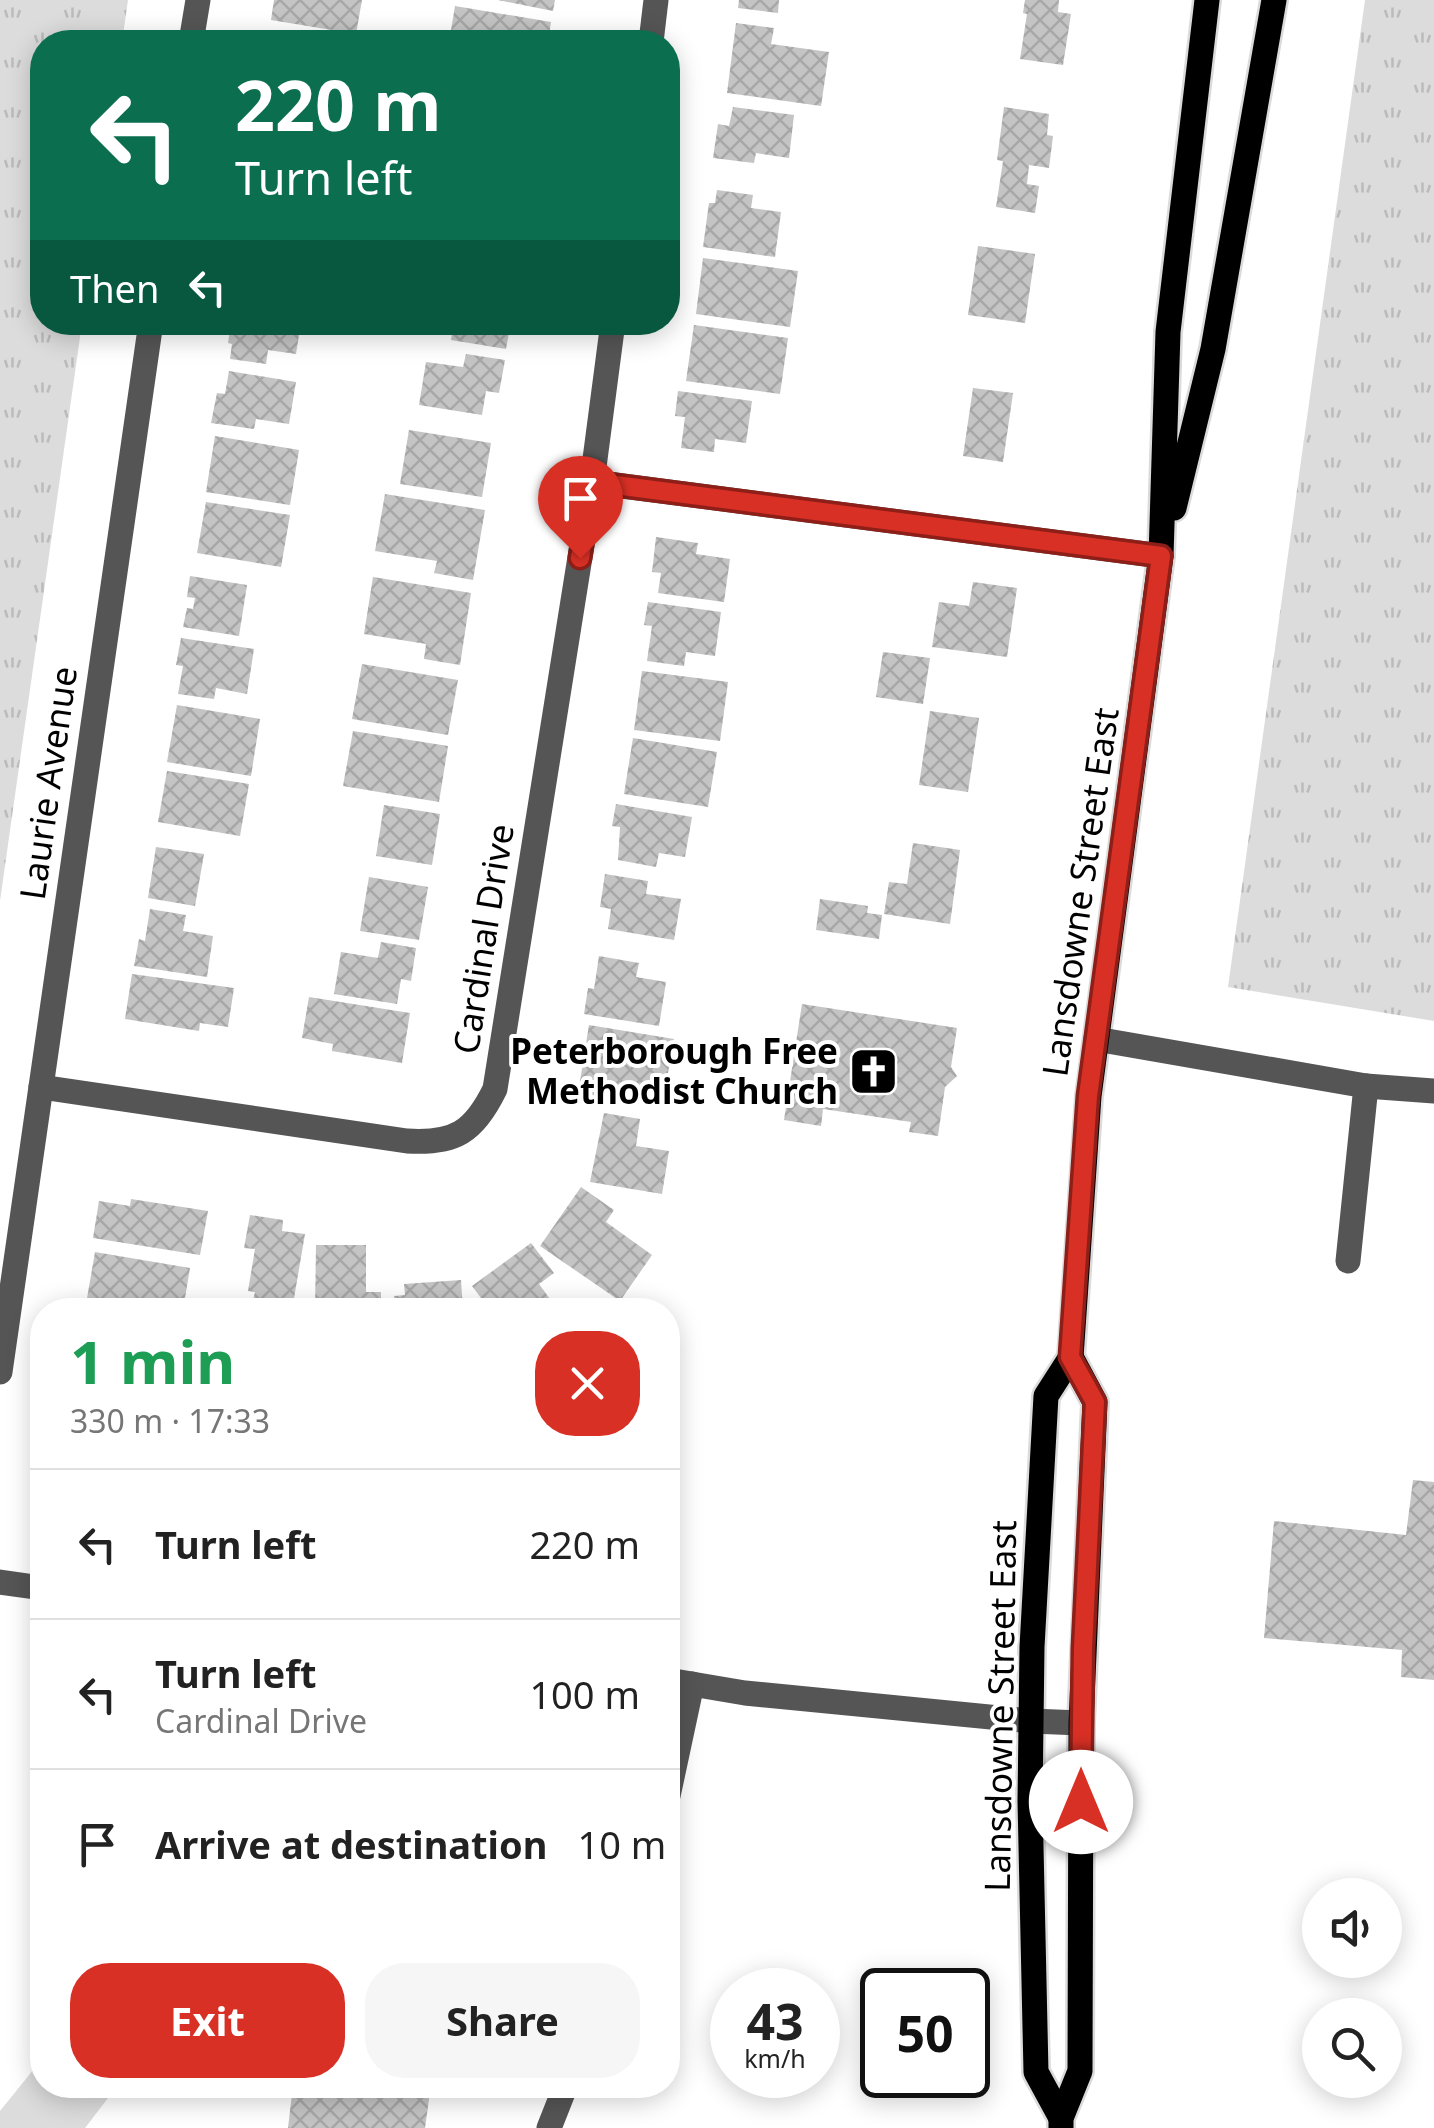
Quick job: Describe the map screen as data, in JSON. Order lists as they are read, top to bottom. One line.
{"streets":{"main road":["Lansdowne Street East"],"street":["Laurie Avenue","Cardinal Drive"]},"crossings":[["Laurie Avenue","Cardinal Drive"]],"places":{"church":["Peterborough Free Methodist Church"]},"page":{"turn":["220 m","Turn left"],"then":"Then","heading":["1 min","330 m · 17:33"],"list":[{"name":"Turn left","value":"220 m"},{"name":"Turn left","note":"Cardinal Drive","value":"100 m"},{"name":"Arrive at destination","value":"10 m"}],"buttons":["Exit","Share"],"speed":"43 km/h","limit":"50"}}
